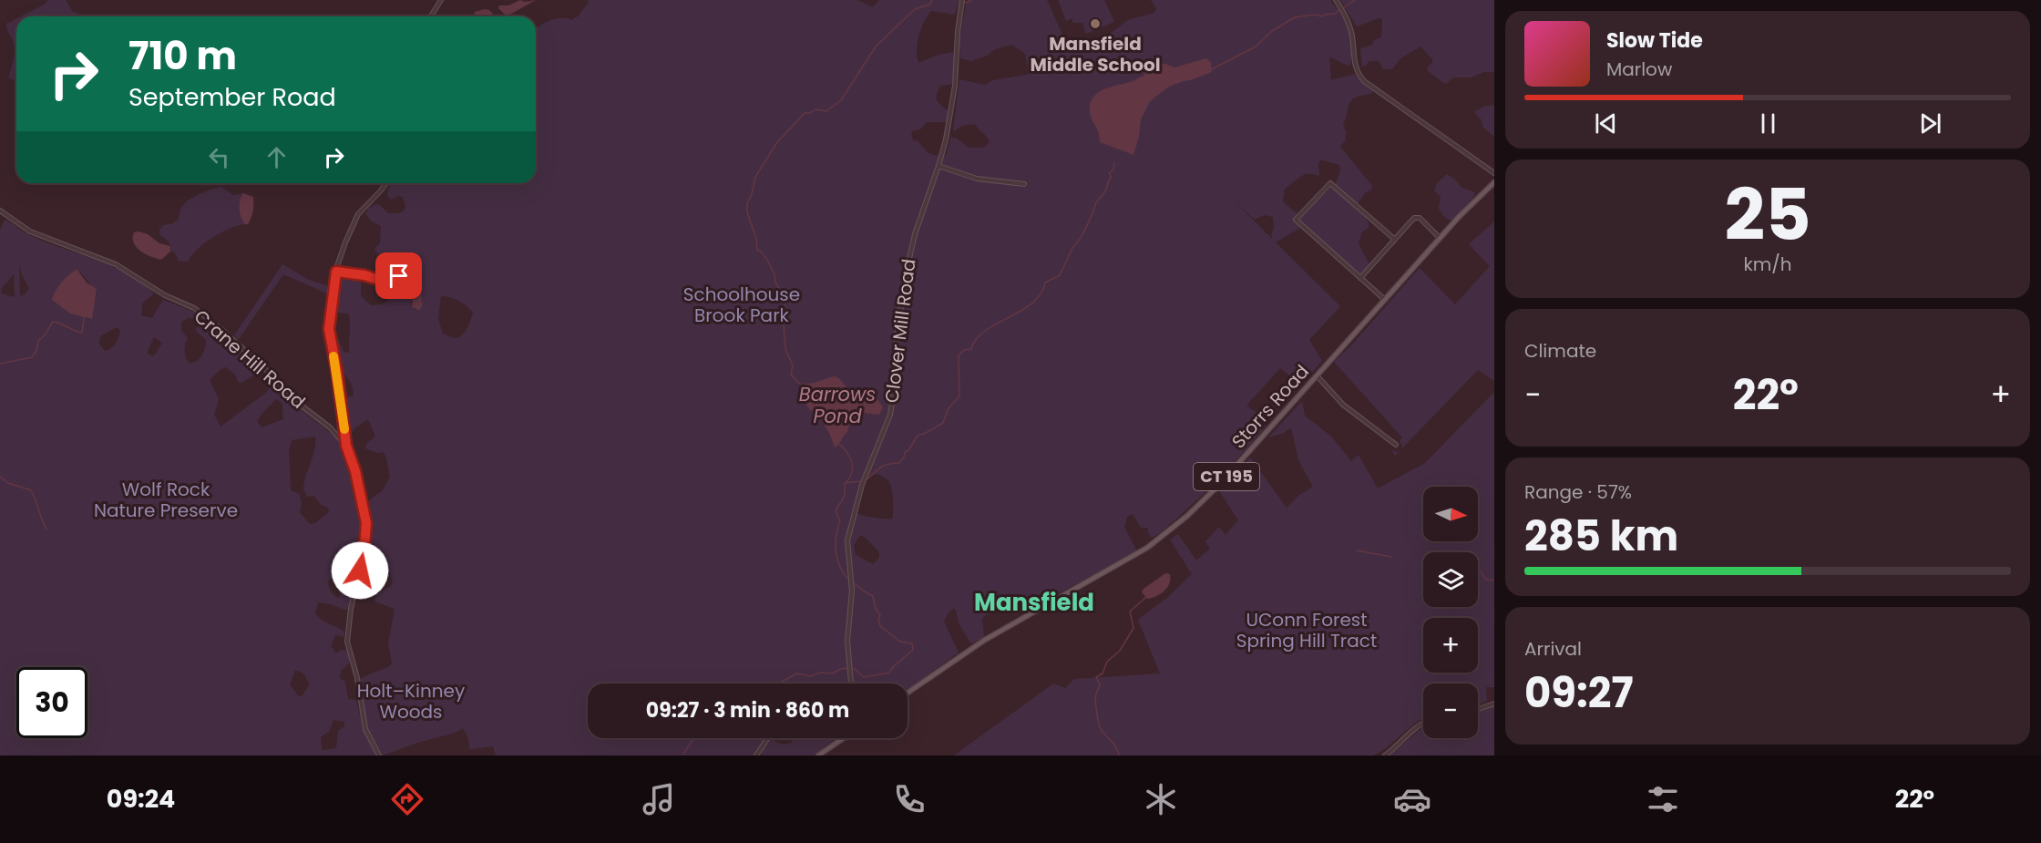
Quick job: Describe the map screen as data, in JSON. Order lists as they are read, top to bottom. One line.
{"streets":{"main road":["Storrs Road","CT 195"],"street":["Clover Mill Road","Crane Hill Road"]},"districts":["Mansfield"],"water":["Barrows Pond"],"parks":["Schoolhouse Brook Park","Wolf Rock Nature Preserve","UConn Forest Spring Hill Tract","Holt–Kinney Woods"],"places":["Mansfield Middle School"],"north":"right","page":{"turn":["710 m","September Road"],"song":["Slow Tide","Marlow"],"tile":[["25","km/h"],"Climate",["Range · 57%","285 km"],["Arrival","09:27"]],"heat":["−","22°","+"],"map_buttons":["+","−"],"limit":"30","trip":"09:27 · 3 min · 860 m","tabs":["09:24","22°"]}}
